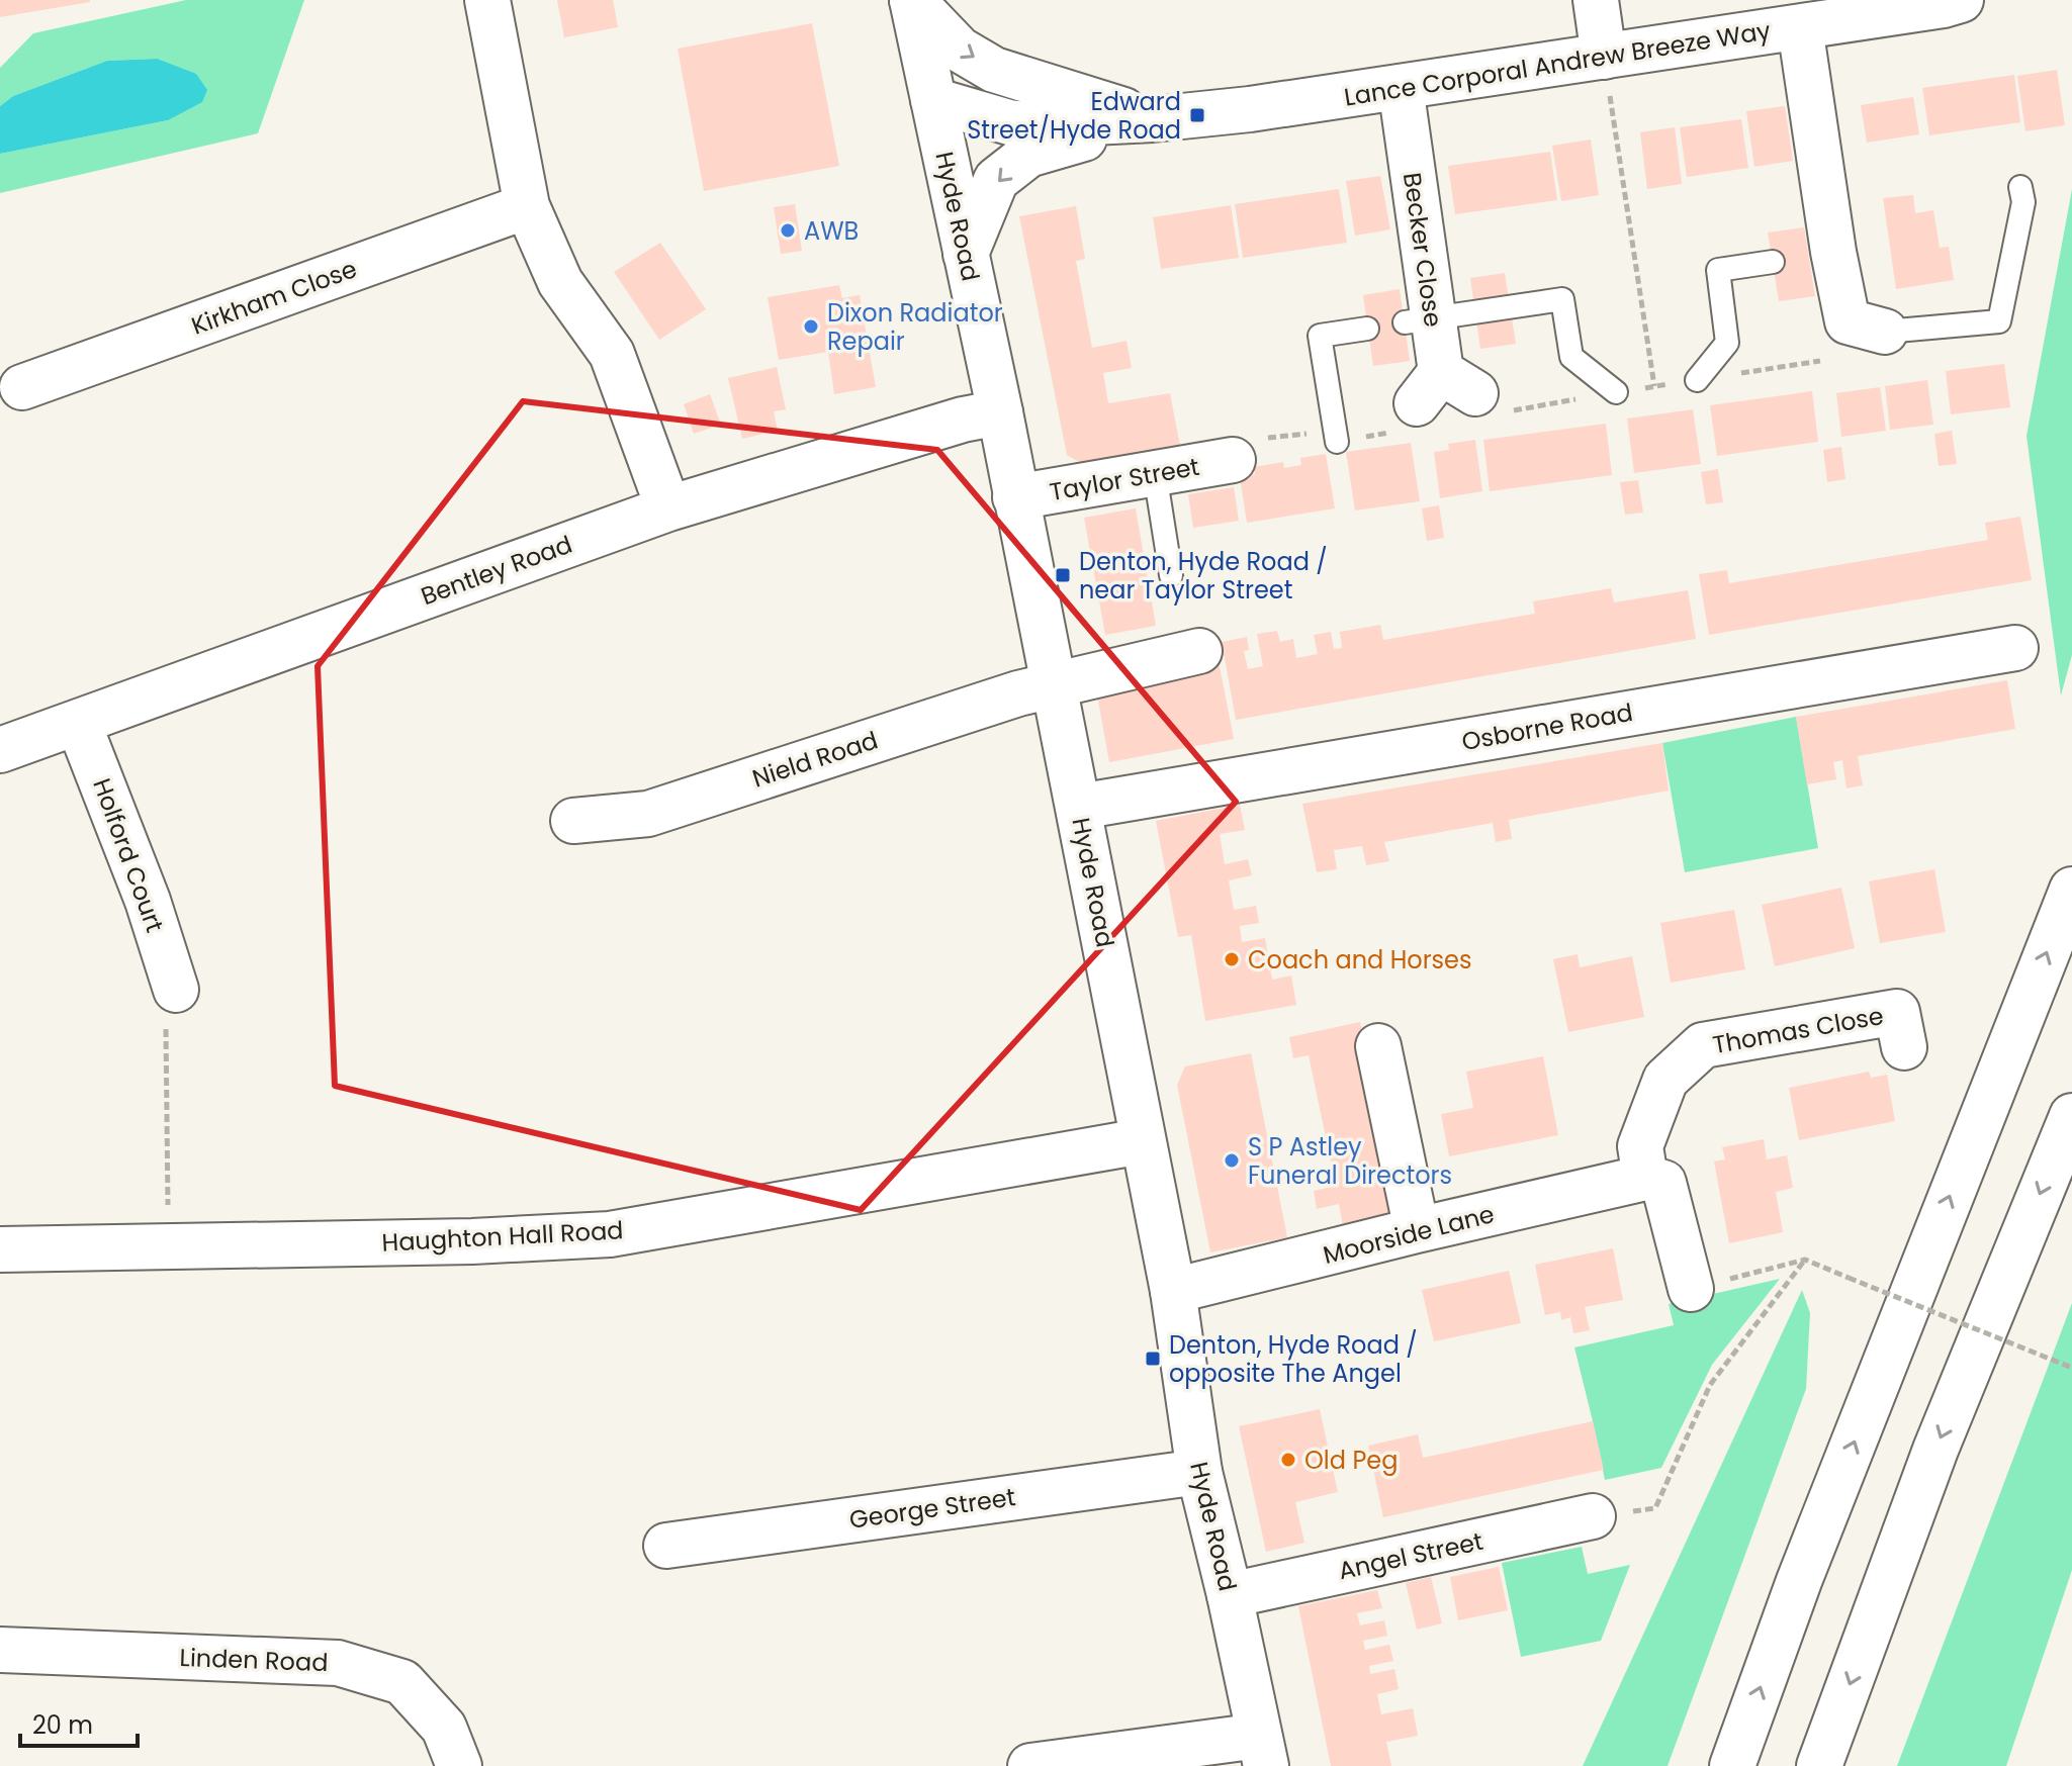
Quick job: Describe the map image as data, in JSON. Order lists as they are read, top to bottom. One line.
{"streets":{"main road":["Lance Corporal Andrew Breeze Way","Hyde Road","Becker Close","Kirkham Close","Taylor Street","Bentley Road","Osborne Road","Nield Road","Holford Court","Thomas Close","Moorside Lane","Haughton Hall Road","George Street","Angel Street","Linden Road"]},"crossings":[["Lance Corporal Andrew Breeze Way","Hyde Road"],["Lance Corporal Andrew Breeze Way","Becker Close"],["Hyde Road","Taylor Street"],["Hyde Road","Bentley Road"],["Hyde Road","Osborne Road"],["Hyde Road","Nield Road"],["Hyde Road","Moorside Lane"],["Hyde Road","Haughton Hall Road"],["Hyde Road","George Street"],["Hyde Road","Angel Street"],["Bentley Road","Holford Court"],["Thomas Close","Moorside Lane"]],"places":{"transit":["Edward Street/Hyde Road","Denton, Hyde Road / near Taylor Street","Denton, Hyde Road / opposite The Angel"],"other":["AWB","Dixon Radiator Repair","Coach and Horses","S P Astley Funeral Directors","Old Peg"]},"scale_bar":"20 m"}
